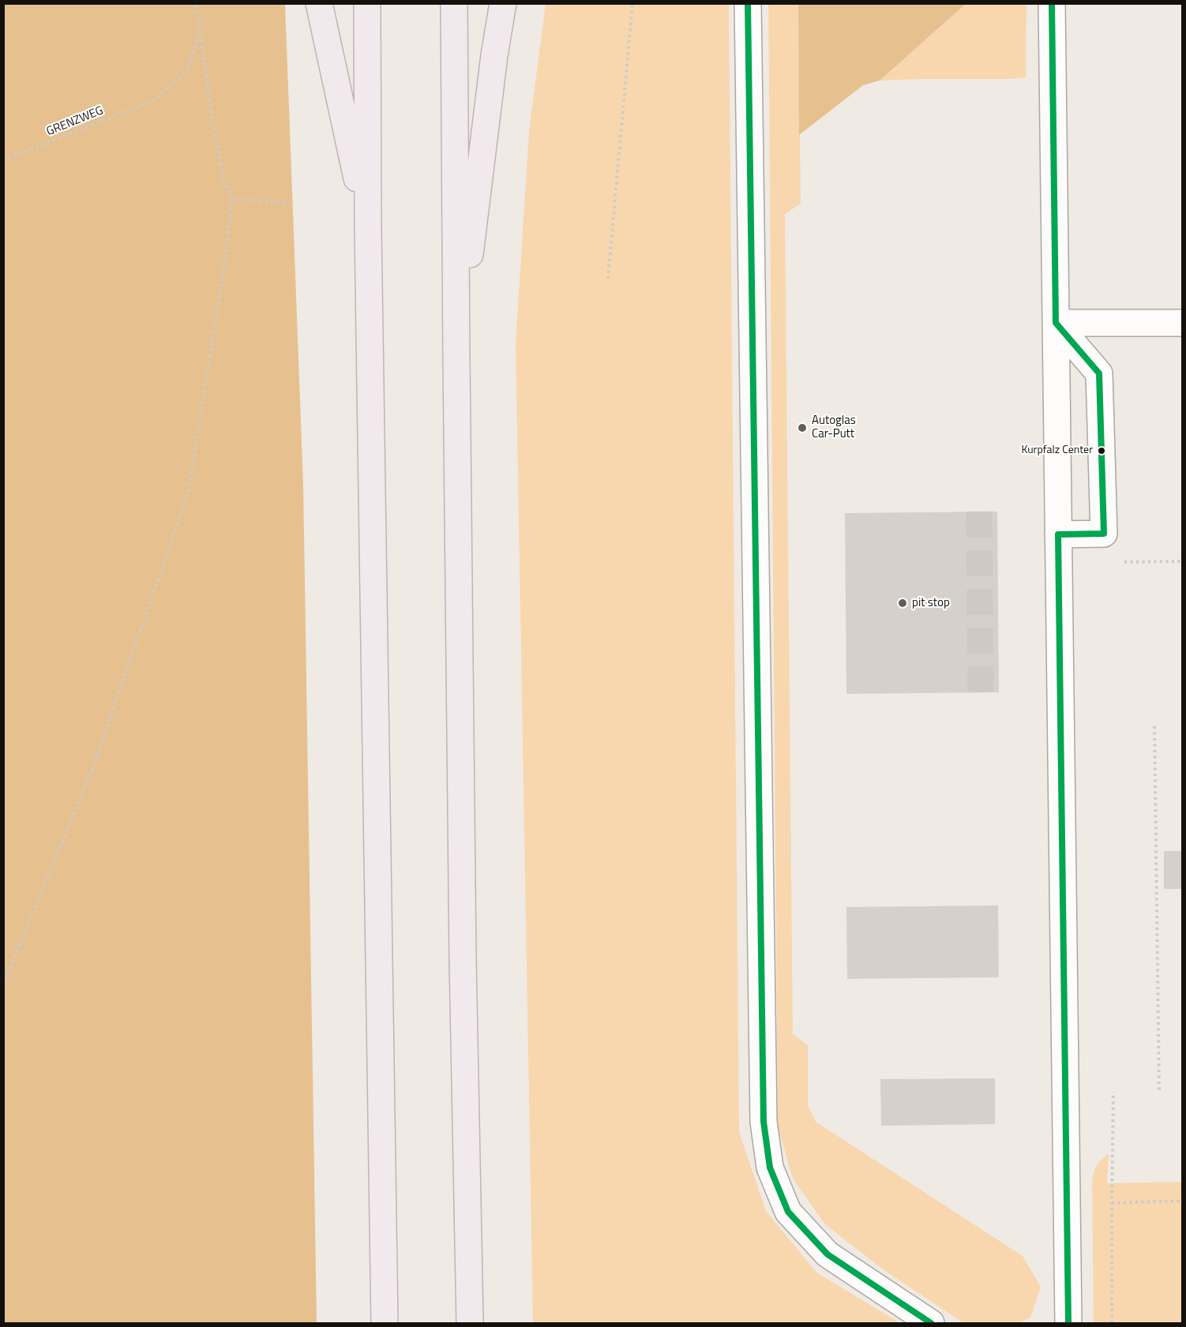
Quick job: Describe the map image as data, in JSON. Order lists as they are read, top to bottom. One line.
{"streets":{"path":["GRENZWEG"]},"places":["Autoglas Car-Putt","Kurpfalz Center","pit stop"]}
